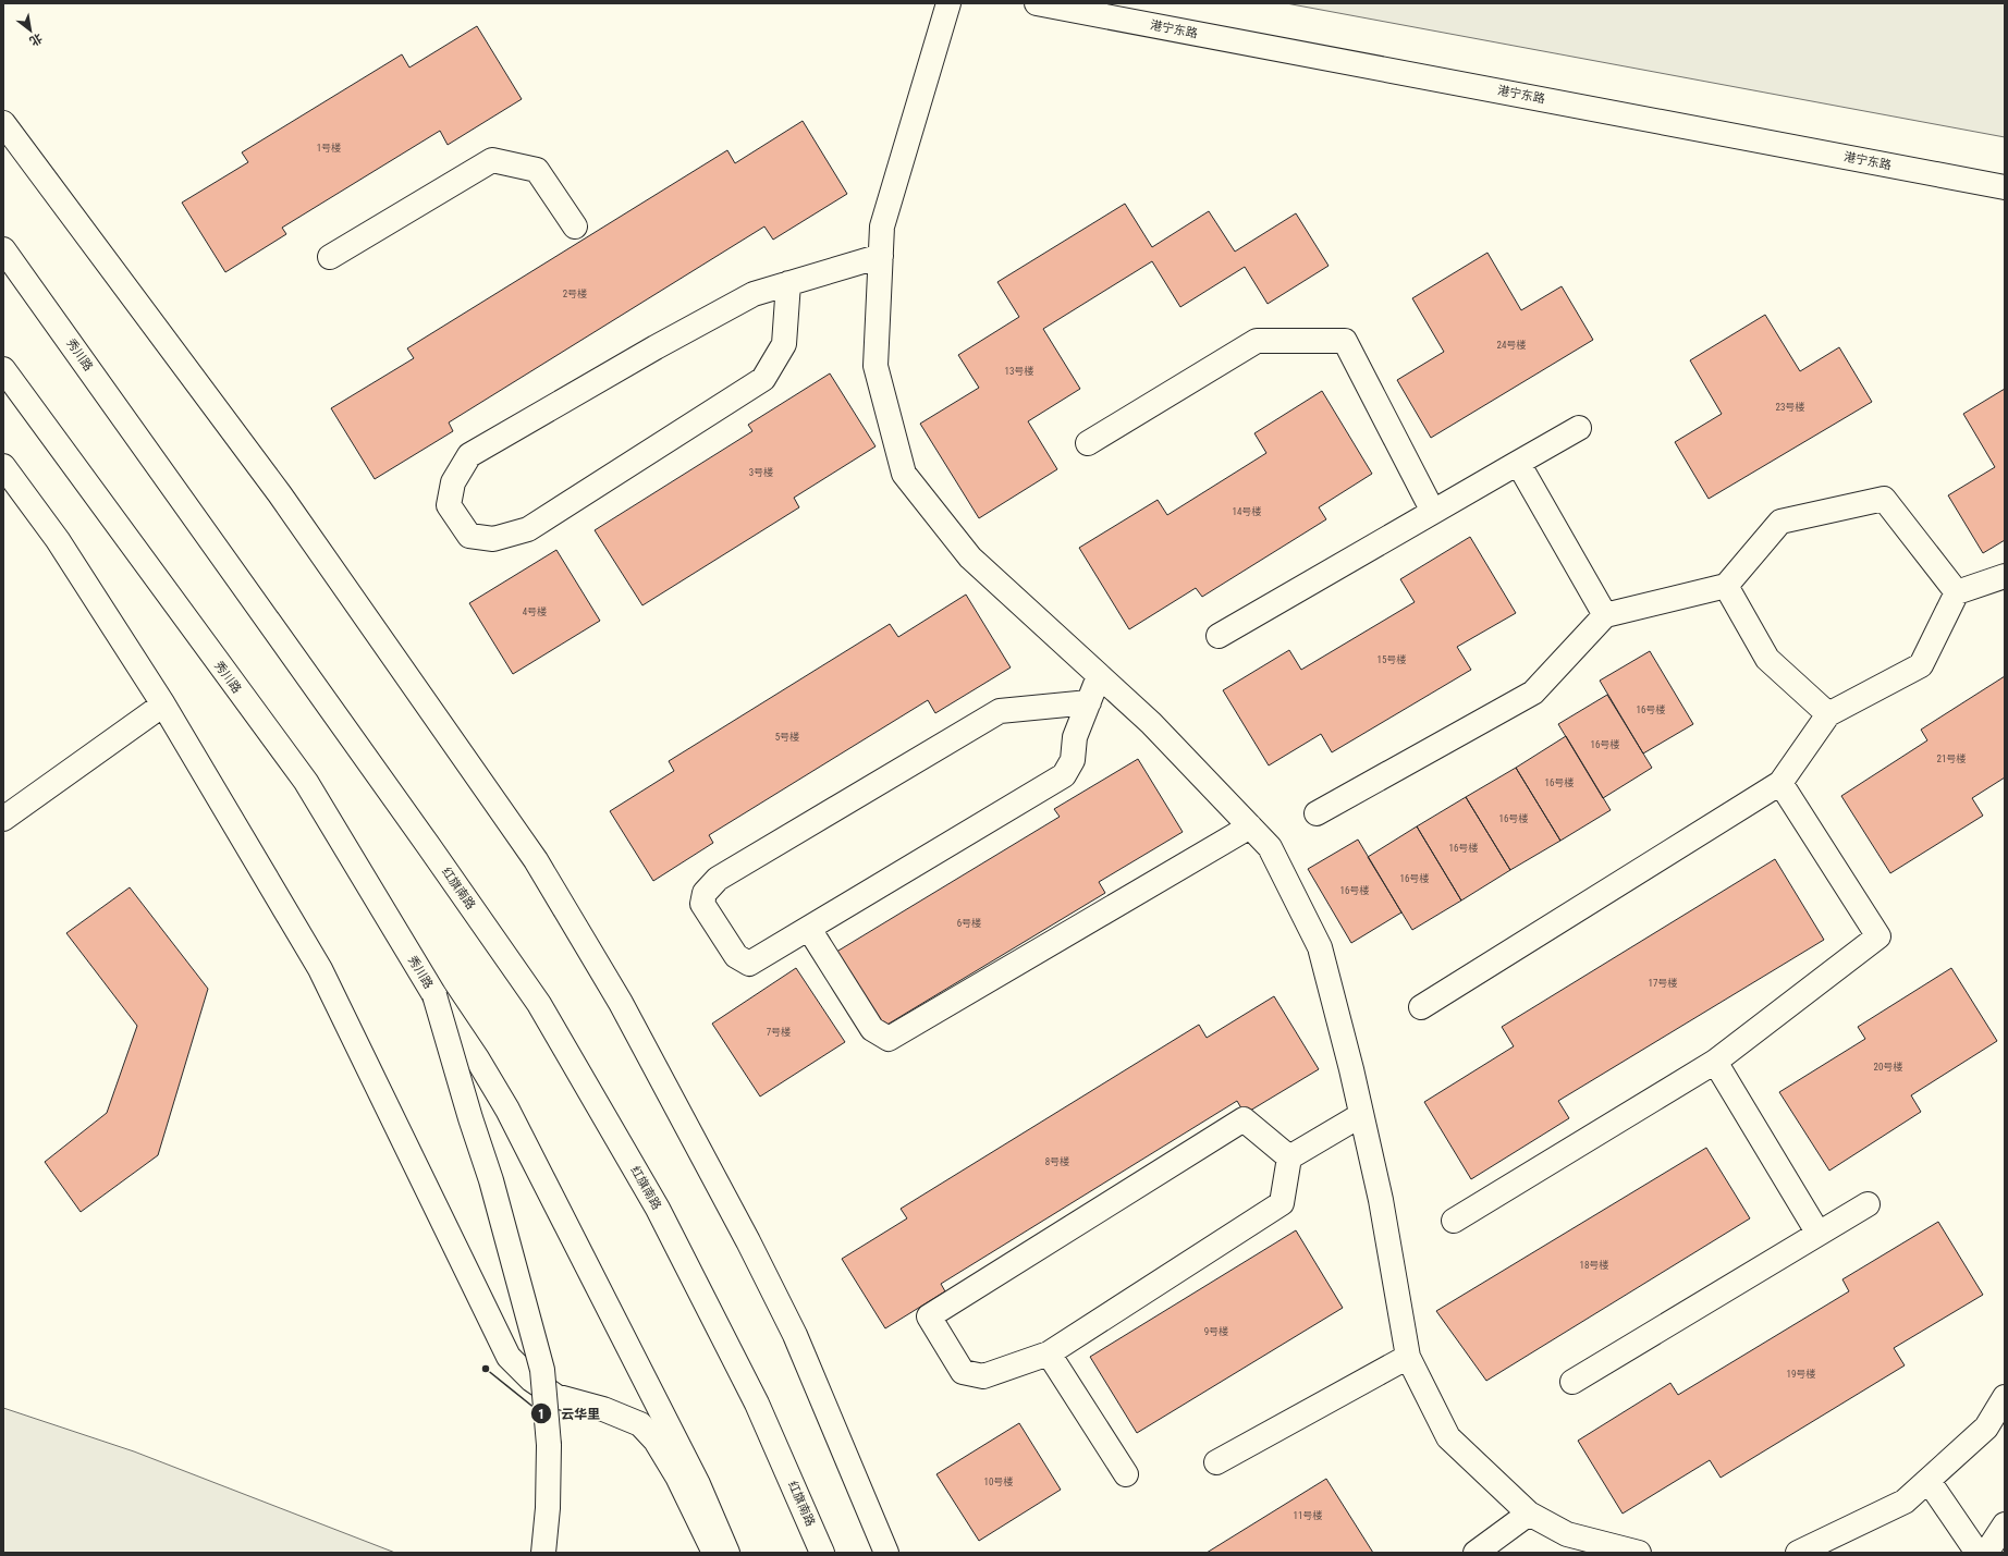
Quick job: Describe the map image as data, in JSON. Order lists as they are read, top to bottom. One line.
{"streets":{"street":["港宁东路","秀川路","红旗南路"]},"crossings":[["秀川路","红旗南路"]],"places":["云华里"],"house_numbers":["1号楼","2号楼","24号楼","13号楼","23号楼","3号楼","14号楼","4号楼","15号楼","16号楼","5号楼","16号楼","21号楼","16号楼","16号楼","16号楼","16号楼","16号楼","6号楼","17号楼","7号楼","20号楼","8号楼","18号楼","9号楼","19号楼","10号楼","11号楼"],"north":"bottom right"}
